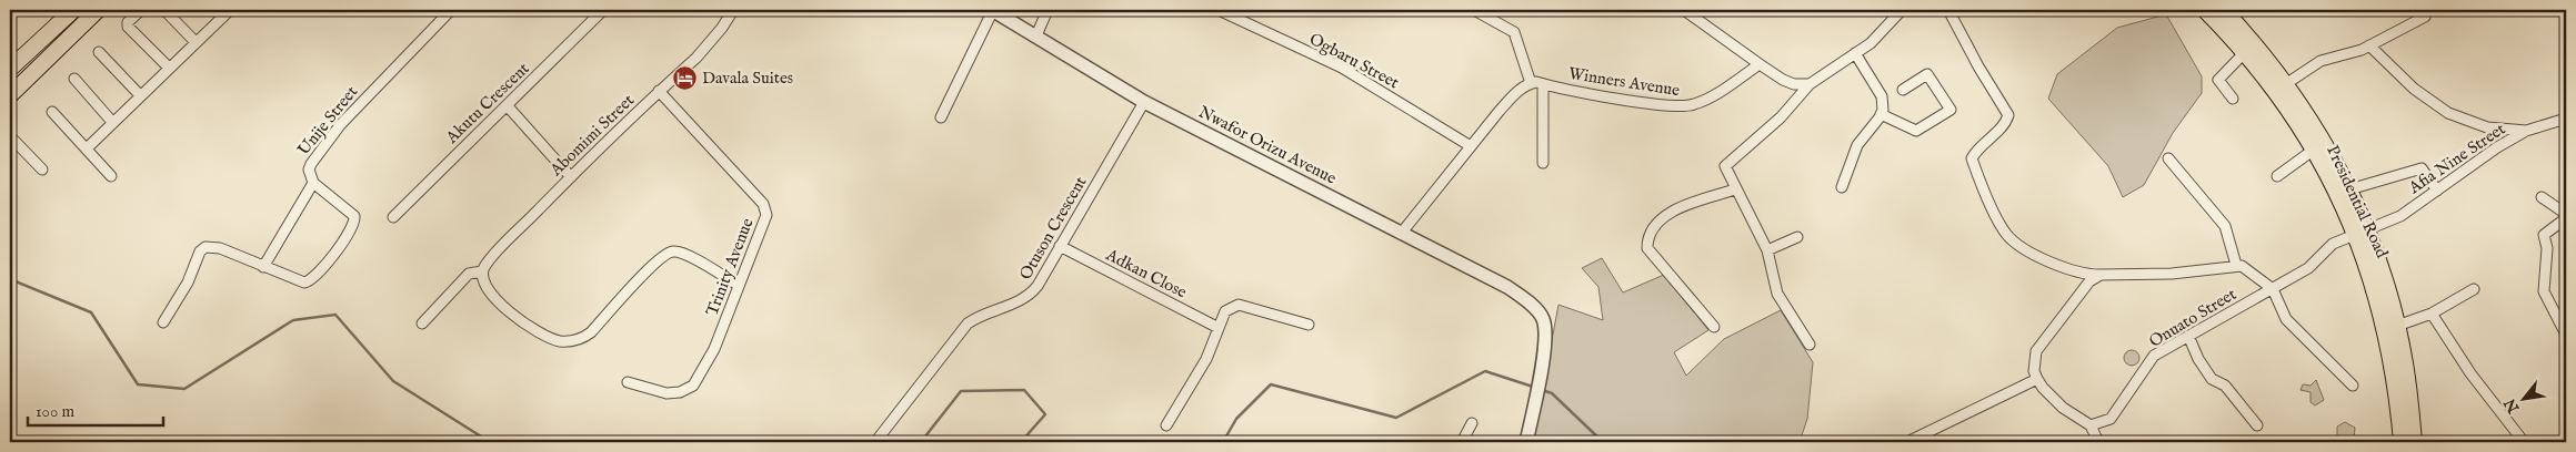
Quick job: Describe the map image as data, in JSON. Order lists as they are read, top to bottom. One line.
{"streets":{"main road":["Presidential Road"],"street":["Ogbaru Street","Winners Avenue","Akutu Crescent","Unije Street","Abomimi Street","Nwafor Orizu Avenue","Afia Nine Street","Otuson Crescent","Trinity Avenue","Adkan Close","Onuato Street"]},"crossings":[["Abomimi Street","Trinity Avenue"],["Nwafor Orizu Avenue","Otuson Crescent"],["Afia Nine Street","Presidential Road"],["Afia Nine Street","Onuato Street"],["Presidential Road","Onuato Street"],["Otuson Crescent","Adkan Close"]],"places":{"hotel":["Davala Suites"]},"scale_bar":"100 m","north":"bottom left"}
